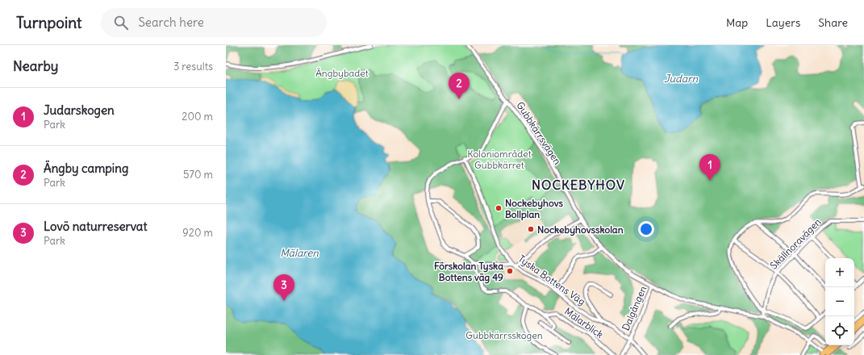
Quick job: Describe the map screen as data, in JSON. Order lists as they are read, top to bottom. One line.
{"streets":{"street":["Gubbkärrsvägen","Skällnoravägen","Tyska Bottens Väg","Dalgången","Mälarblick"]},"crossings":[["Gubbkärrsvägen","Skällnoravägen"],["Gubbkärrsvägen","Dalgången"],["Tyska Bottens Väg","Dalgången"]],"districts":["NOCKEBYHOV"],"water":["Judarn","Mälaren"],"parks":["Ängbybadet","Koloniområdet Gubbkärret","Gubbkärrsskogen"],"places":["Nockebyhovs Bollplan","Nockebyhovsskolan","Förskolan Tyska Bottens väg 49"],"page":{"header":"Turnpoint","search":"Search here","nav":["Map","Layers","Share"],"heading":["Nearby","3 results"],"pins":["2","1","3"],"list":[{"mark":"1","name":"Judarskogen","note":"Park","value":"200 m"},{"mark":"2","name":"Ängby camping","note":"Park","value":"570 m"},{"mark":"3","name":"Lovö naturreservat","note":"Park","value":"920 m"}],"map_buttons":["+","−"]}}
